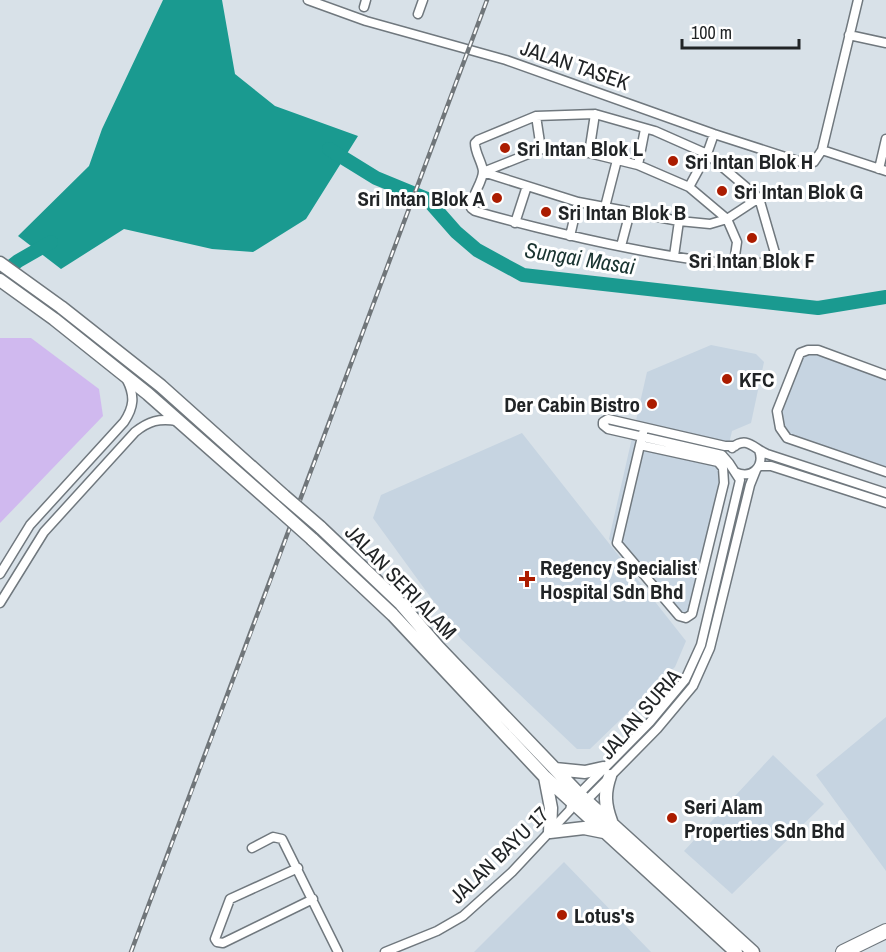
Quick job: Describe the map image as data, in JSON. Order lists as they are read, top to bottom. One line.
{"streets":{"main road":["JALAN SERI ALAM"],"street":["JALAN TASEK","JALAN SURIA","JALAN BAYU 17"]},"crossings":[["JALAN SERI ALAM","JALAN SURIA"],["JALAN SERI ALAM","JALAN BAYU 17"],["JALAN SURIA","JALAN BAYU 17"]],"water":["Sungai Masai"],"places":{"other":["Sri Intan Blok L","Sri Intan Blok H","Sri Intan Blok G","Sri Intan Blok A","Sri Intan Blok B","Sri Intan Blok F","KFC","Der Cabin Bistro","Seri Alam Properties Sdn Bhd","Lotus's"],"health":["Regency Specialist Hospital Sdn Bhd"]},"scale_bar":"100 m"}
